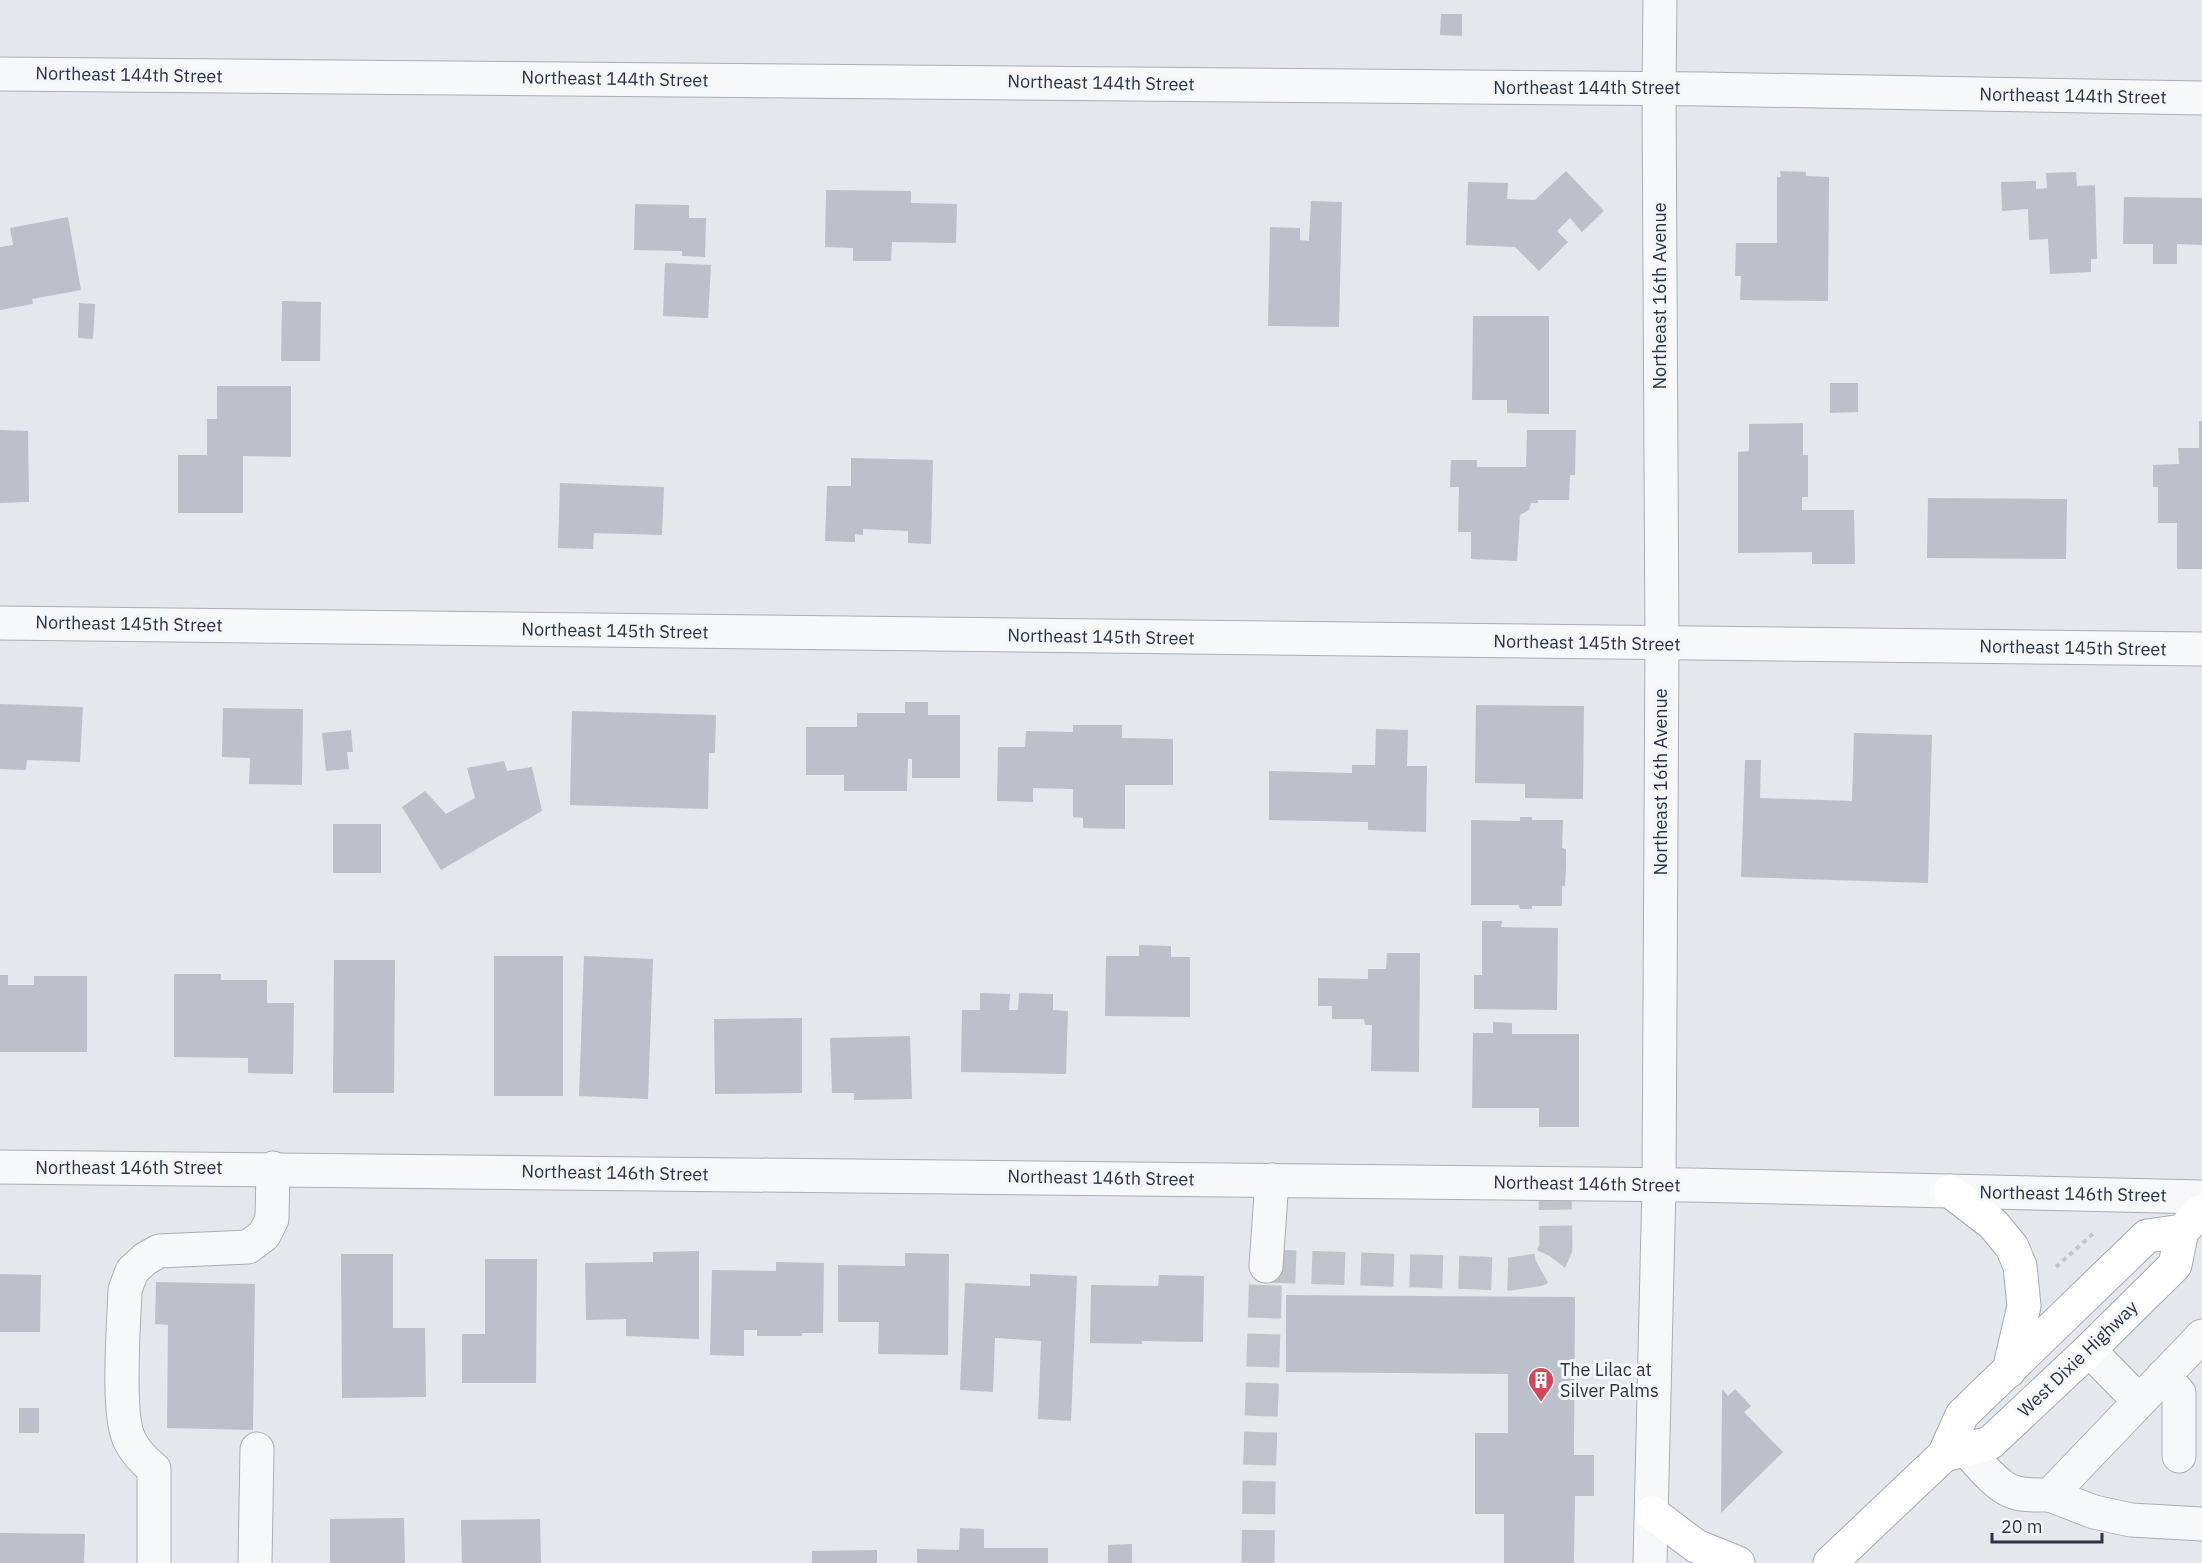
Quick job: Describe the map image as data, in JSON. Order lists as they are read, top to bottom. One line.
{"streets":{"main road":["West Dixie Highway"],"street":["Northeast 144th Street","Northeast 16th Avenue","Northeast 145th Street","Northeast 146th Street"]},"crossings":[["Northeast 144th Street","Northeast 16th Avenue"],["Northeast 16th Avenue","Northeast 145th Street"],["Northeast 16th Avenue","Northeast 146th Street"]],"places":{"building":["The Lilac at Silver Palms"]},"scale_bar":"20 m"}
